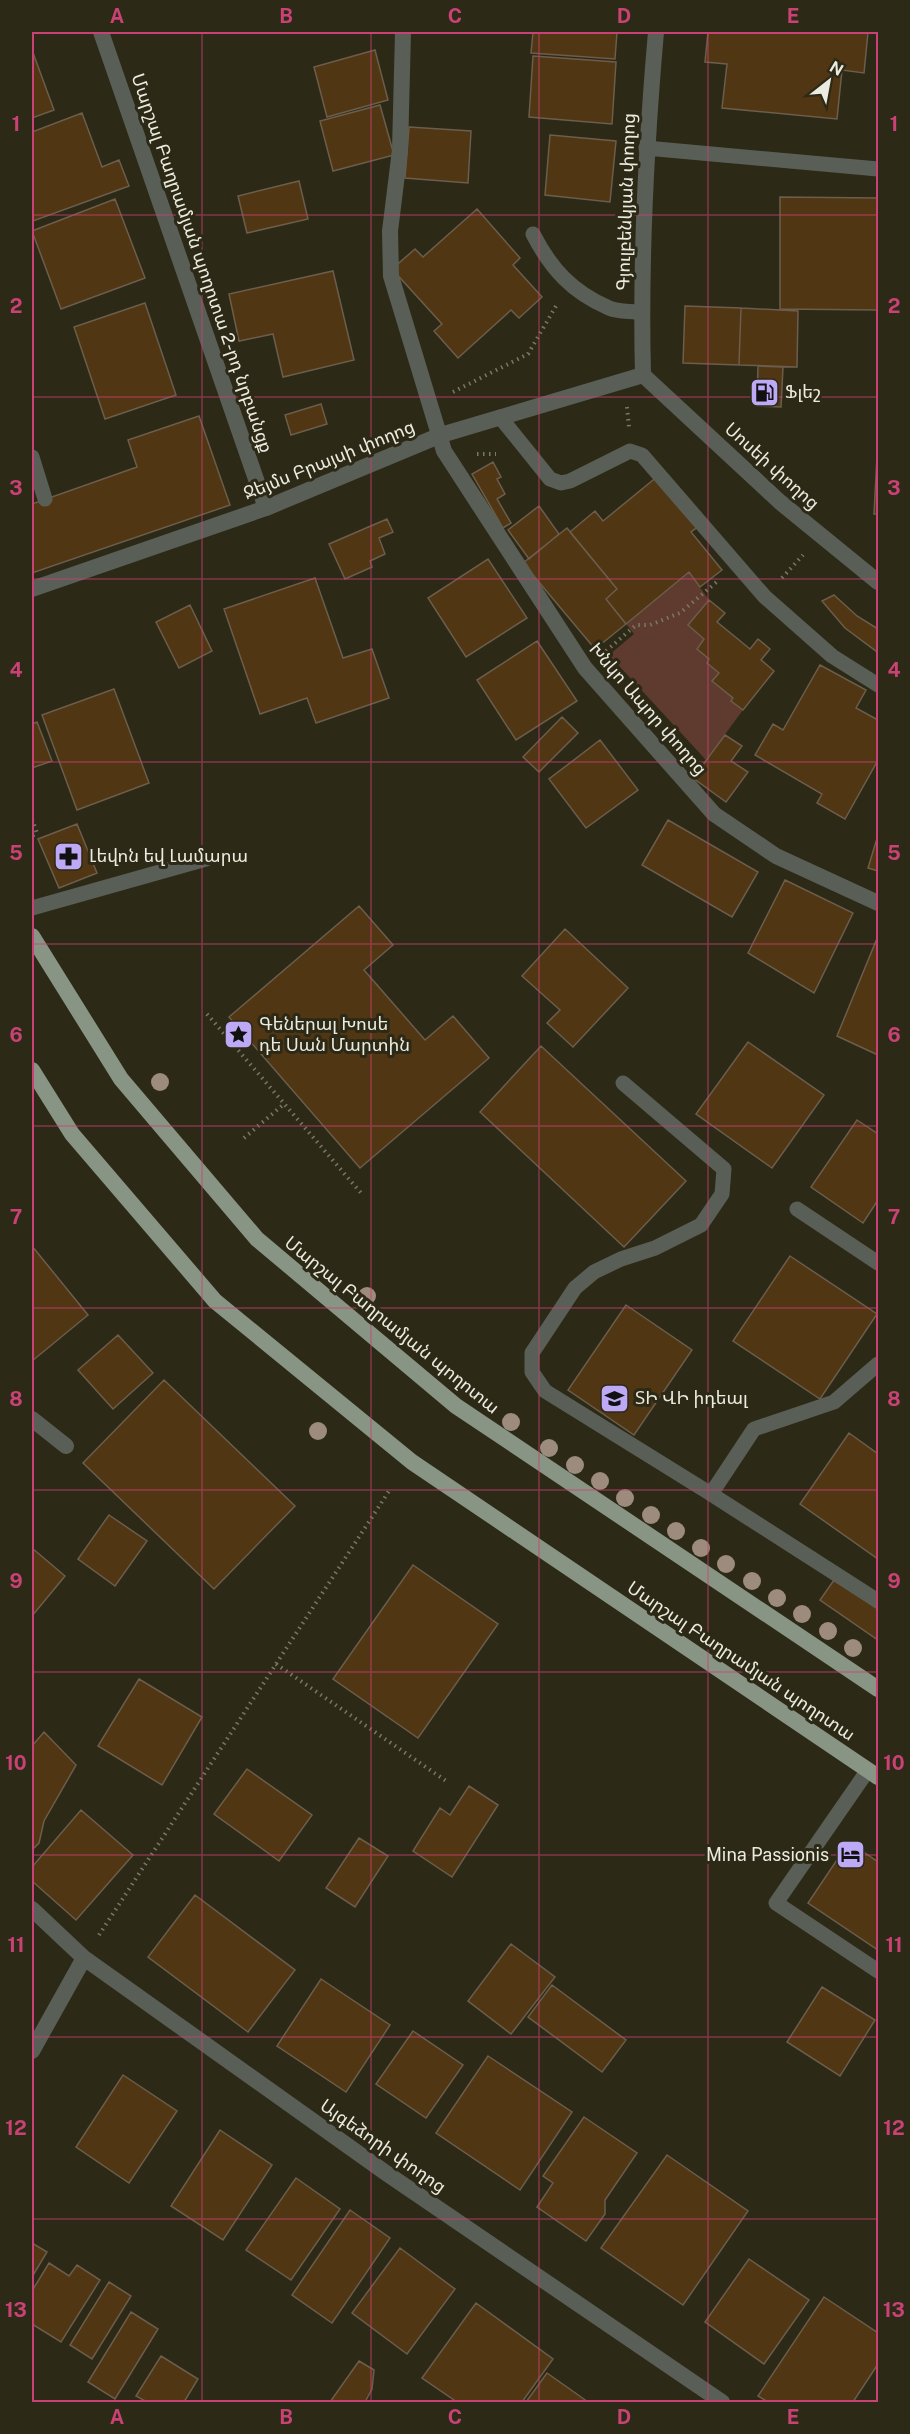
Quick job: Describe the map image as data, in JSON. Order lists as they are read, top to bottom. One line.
{"streets":{"main road":["Մարշալ Բաղրամյան պողոտա"],"street":["Գյուլբենկյան փողոց","Մարշալ Բաղրամյան պողոտա 2-րդ նրբանցք","Ջեյմս Բրայսի փողոց","Սոսեի փողոց","Խնկո Ապոր փողոց","Այգեձորի փողոց"]},"crossings":[["Գյուլբենկյան փողոց","Ջեյմս Բրայսի փողոց"],["Գյուլբենկյան փողոց","Սոսեի փողոց"],["Մարշալ Բաղրամյան պողոտա 2-րդ նրբանցք","Ջեյմս Բրայսի փողոց"],["Ջեյմս Բրայսի փողոց","Սոսեի փողոց"],["Ջեյմս Բրայսի փողոց","Խնկո Ապոր փողոց"]],"places":{"fuel station":["Ֆլեշ"],"pharmacy":["Լեվոն եվ Լամարա"],"place":["Գեներալ Խոսե դե Սան Մարտին"],"school or university":["ՏԻ ՎԻ իդեալ"],"hotel":["Mina Passionis"]},"north":"top right","grid":{"columns":["A","B","C","D","E"],"rows":["1","2","3","4","5","6","7","8","9","10","11","12","13"]}}
